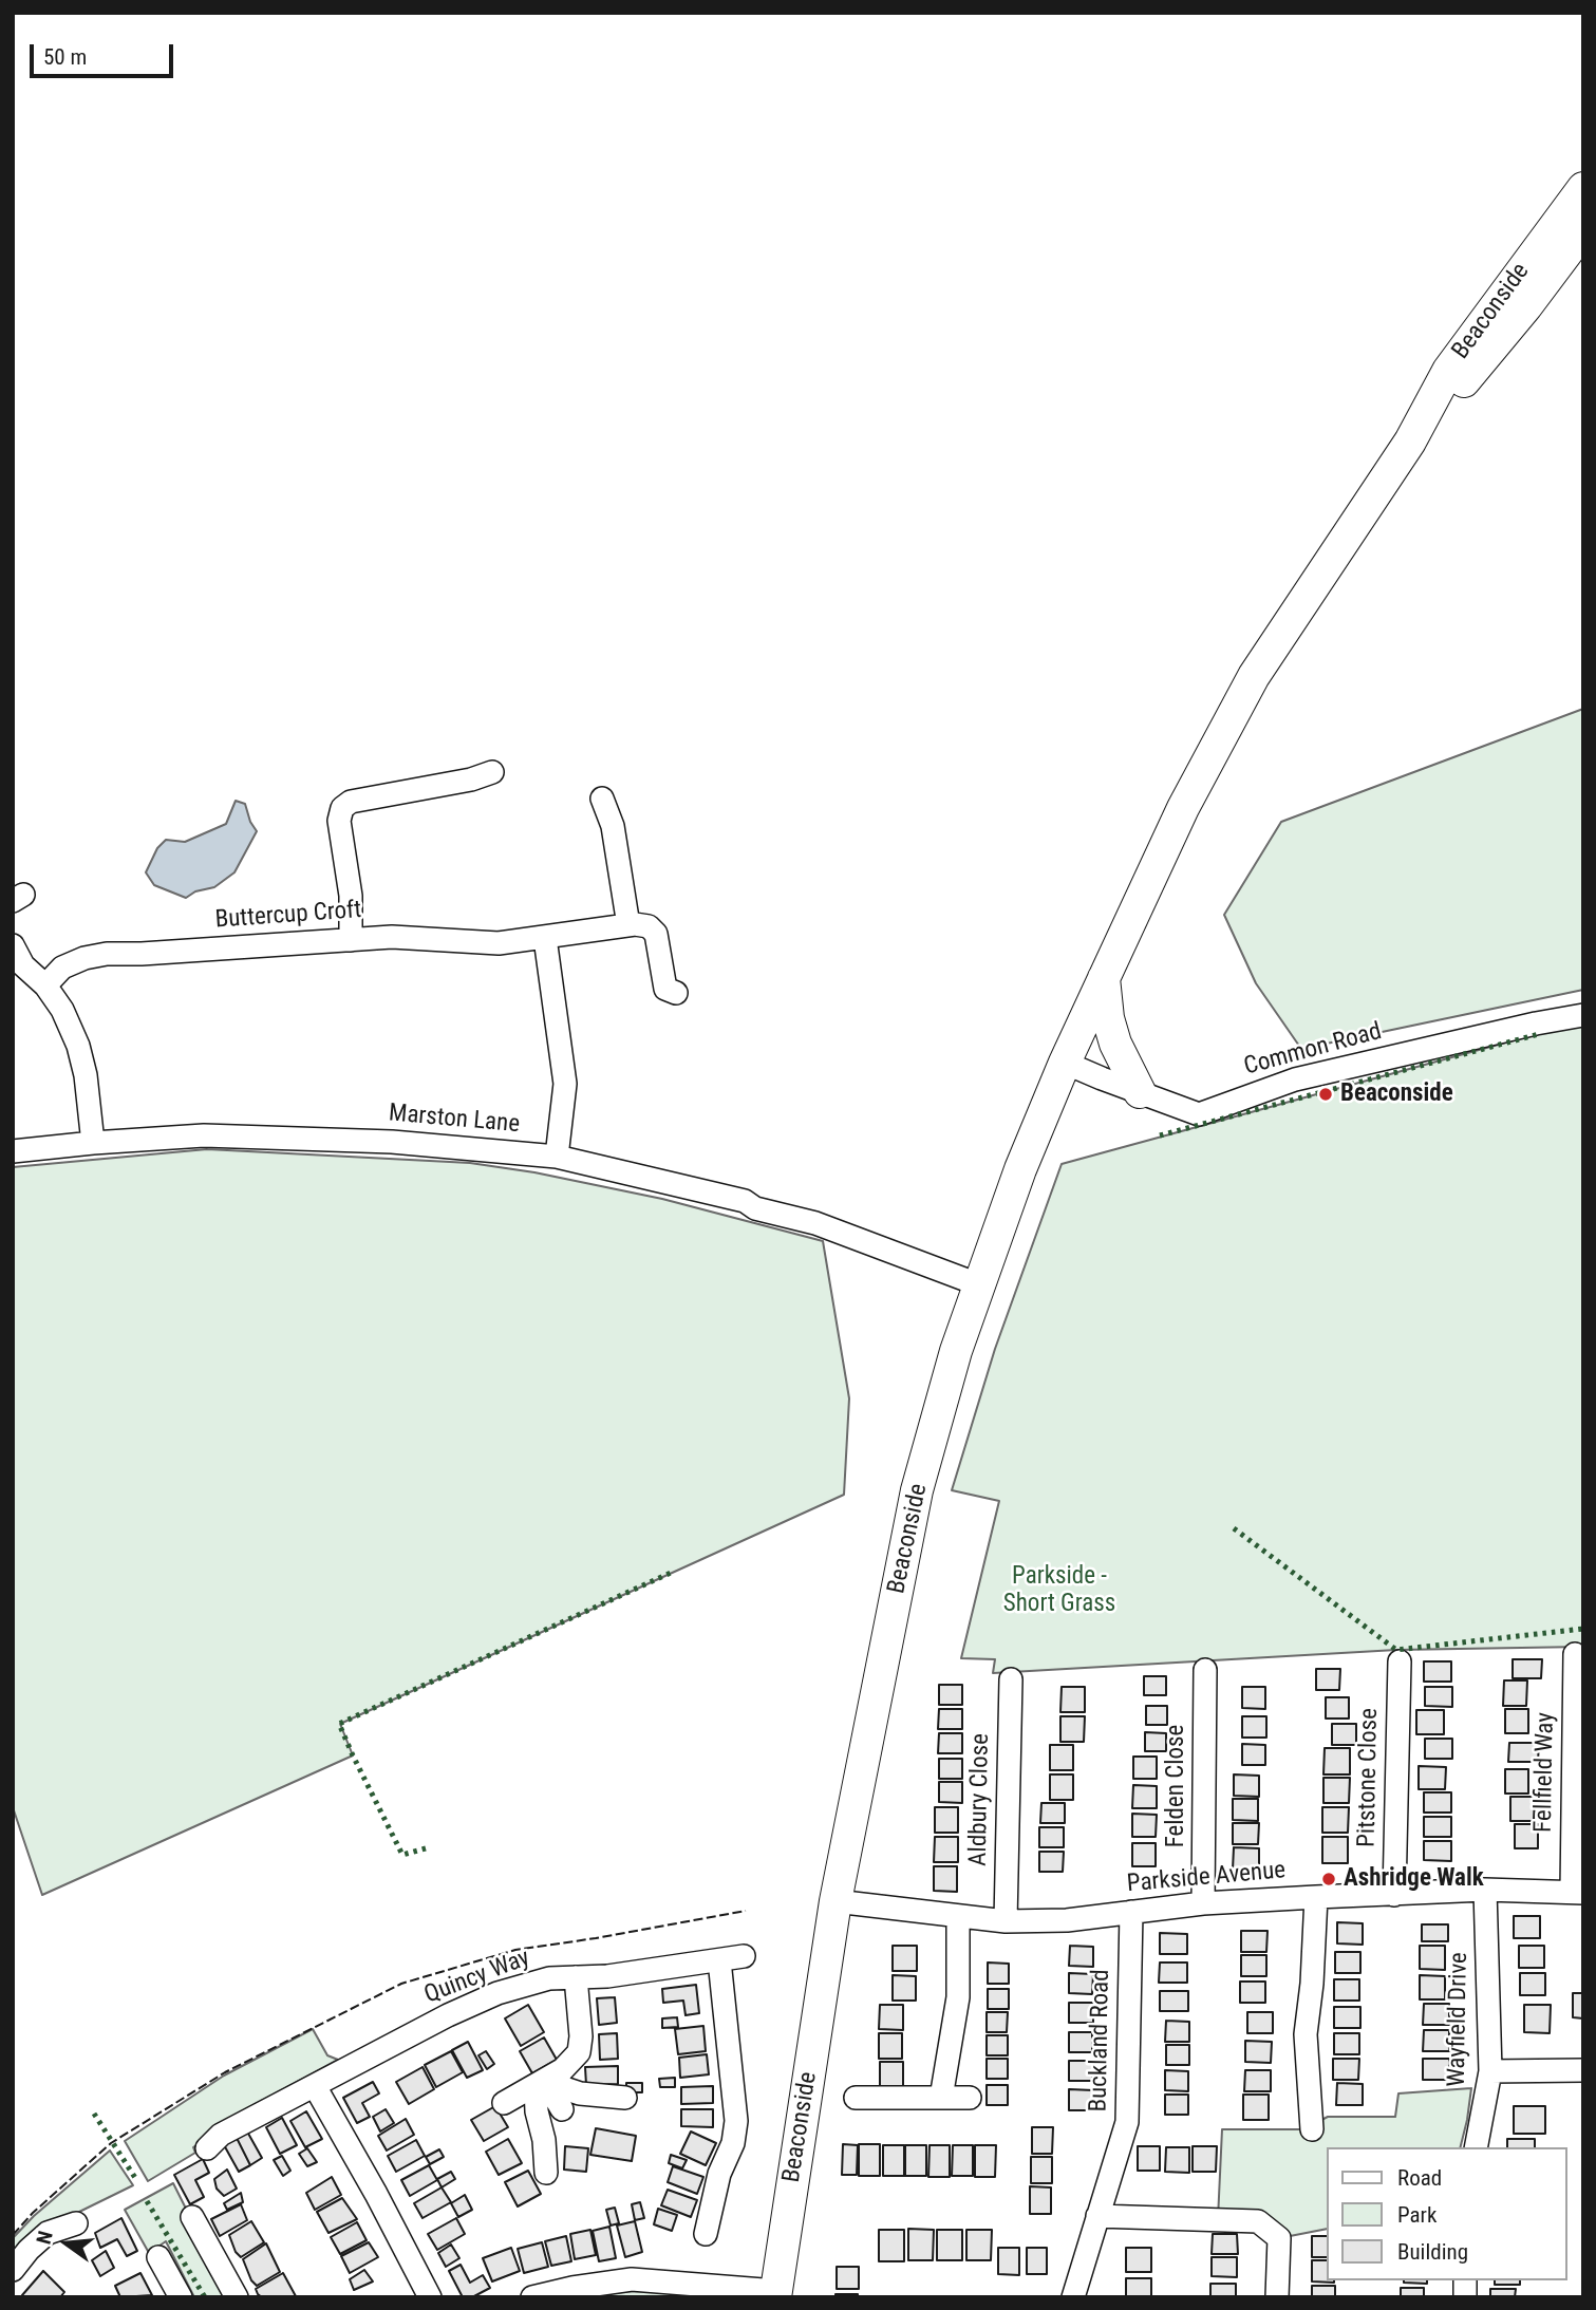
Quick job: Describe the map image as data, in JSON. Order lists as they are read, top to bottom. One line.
{"streets":{"highway":["Beaconside"],"street":["Buttercup Croft","Common Road","Marston Lane","Fellfield Way","Pitstone Close","Felden Close","Aldbury Close","Parkside Avenue","Quincy Way","Wayfield Drive","Buckland Road"]},"crossings":[["Beaconside","Common Road"],["Beaconside","Marston Lane"],["Beaconside","Parkside Avenue"],["Fellfield Way","Parkside Avenue"],["Pitstone Close","Parkside Avenue"],["Felden Close","Parkside Avenue"],["Aldbury Close","Parkside Avenue"],["Parkside Avenue","Wayfield Drive"],["Parkside Avenue","Buckland Road"]],"parks":["Parkside - Short Grass"],"places":["Beaconside","Ashridge Walk"],"legend":["Road","Park","Building"],"scale_bar":"50 m","north":"left"}
